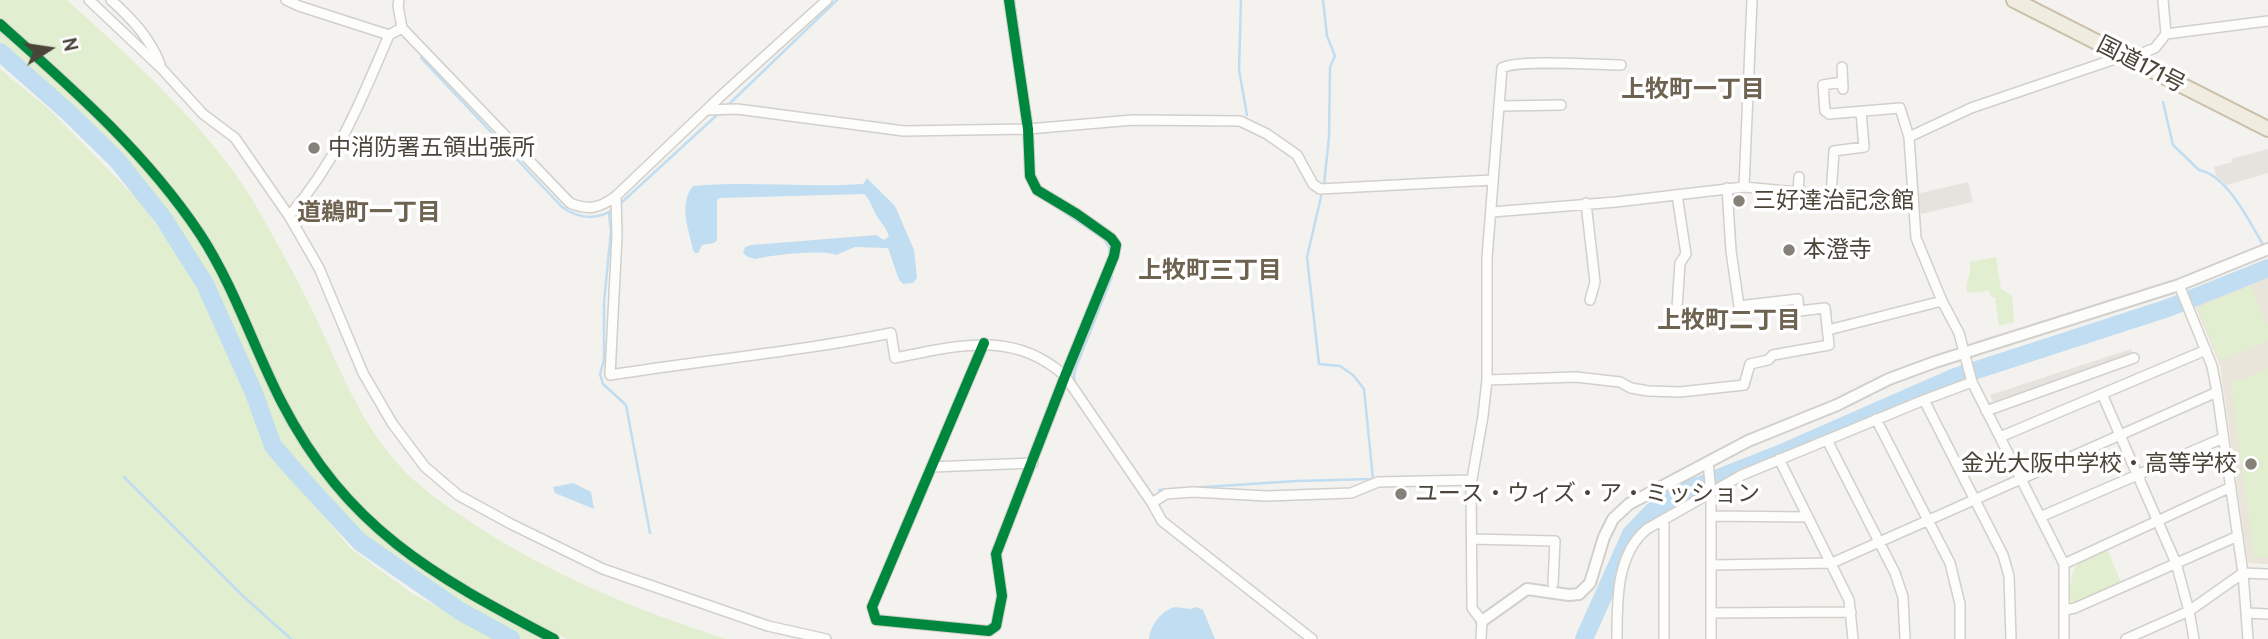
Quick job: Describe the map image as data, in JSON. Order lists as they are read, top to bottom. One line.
{"streets":{"highway":["国道171号"]},"districts":["上牧町一丁目","道鵜町一丁目","上牧町三丁目","上牧町二丁目"],"places":["中消防署五領出張所","三好達治記念館","本澄寺","金光大阪中学校・高等学校","ユース・ウィズ・ア・ミッション"],"north":"right"}
